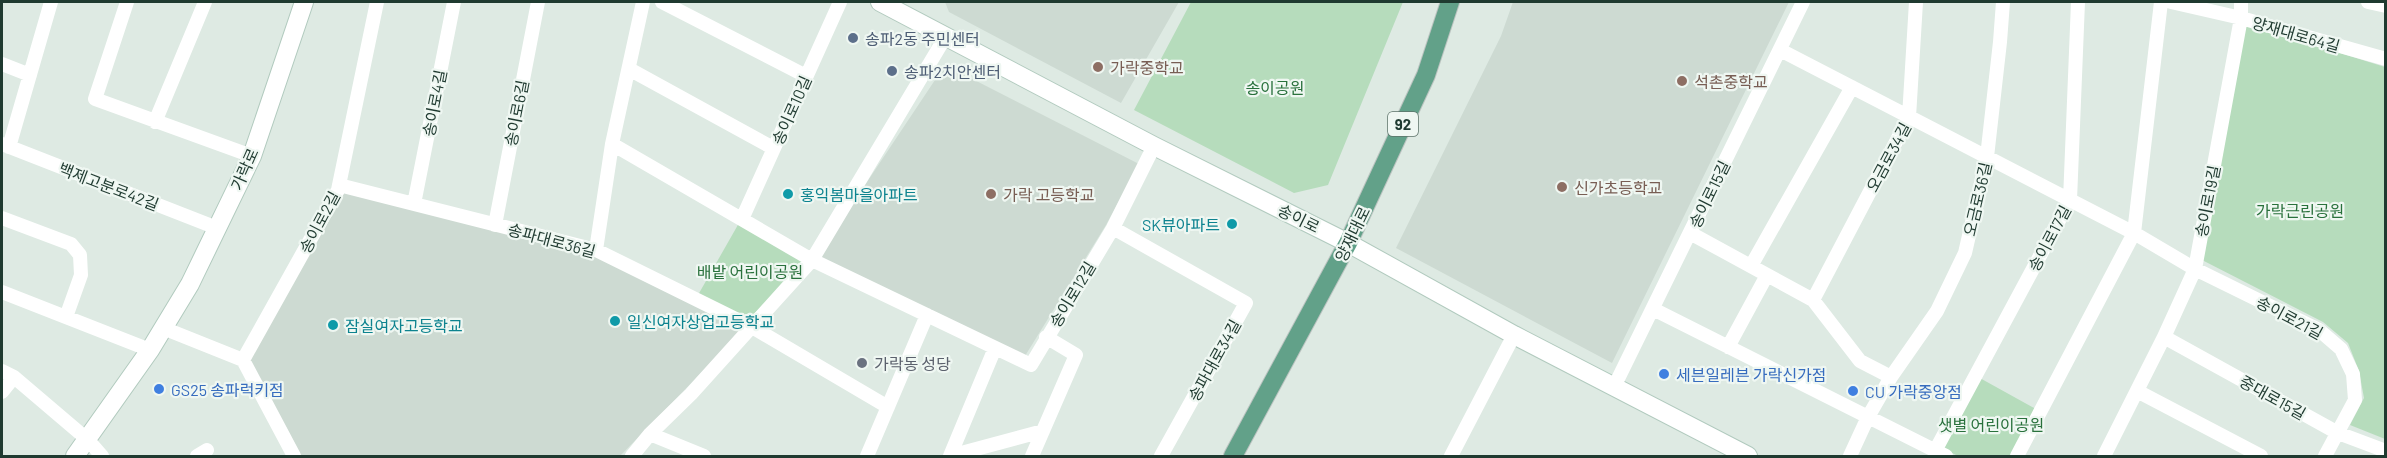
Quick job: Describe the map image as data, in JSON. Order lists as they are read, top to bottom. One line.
{"streets":{"main road":["92","양재대로"],"street":["양재대로64길","송이로4길","송이로10길","송이로6길","오금로34길","가락로","백제고분로42길","송이로15길","오금로36길","송이로19길","송이로","송이로2길","송이로17길","송파대로36길","송이로12길","송이로21길","송파대로34길","중대로15길"]},"crossings":[["양재대로64길","송이로19길"],["송이로4길","송파대로36길"],["송이로6길","송파대로36길"],["오금로34길","송이로21길"],["가락로","백제고분로42길"],["송이로15길","송이로"],["송이로15길","송이로21길"],["오금로36길","송이로21길"],["송이로19길","송이로21길"],["송이로19길","중대로15길"],["송이로","양재대로"],["송이로","송이로12길"],["송이로2길","송파대로36길"],["송이로17길","송이로21길"],["송이로12길","송파대로34길"],["송이로21길","중대로15길"]],"parks":["송이공원","가락근린공원","배밭 어린이공원","샛별 어린이공원"],"places":["송파2동 주민센터","가락중학교","송파2치안센터","석촌중학교","신가초등학교","홍익봄마을아파트","가락 고등학교","SK뷰아파트","일신여자상업고등학교","잠실여자고등학교","가락동 성당","세븐일레븐 가락신가점","GS25 송파럭키점","CU 가락중앙점"]}
